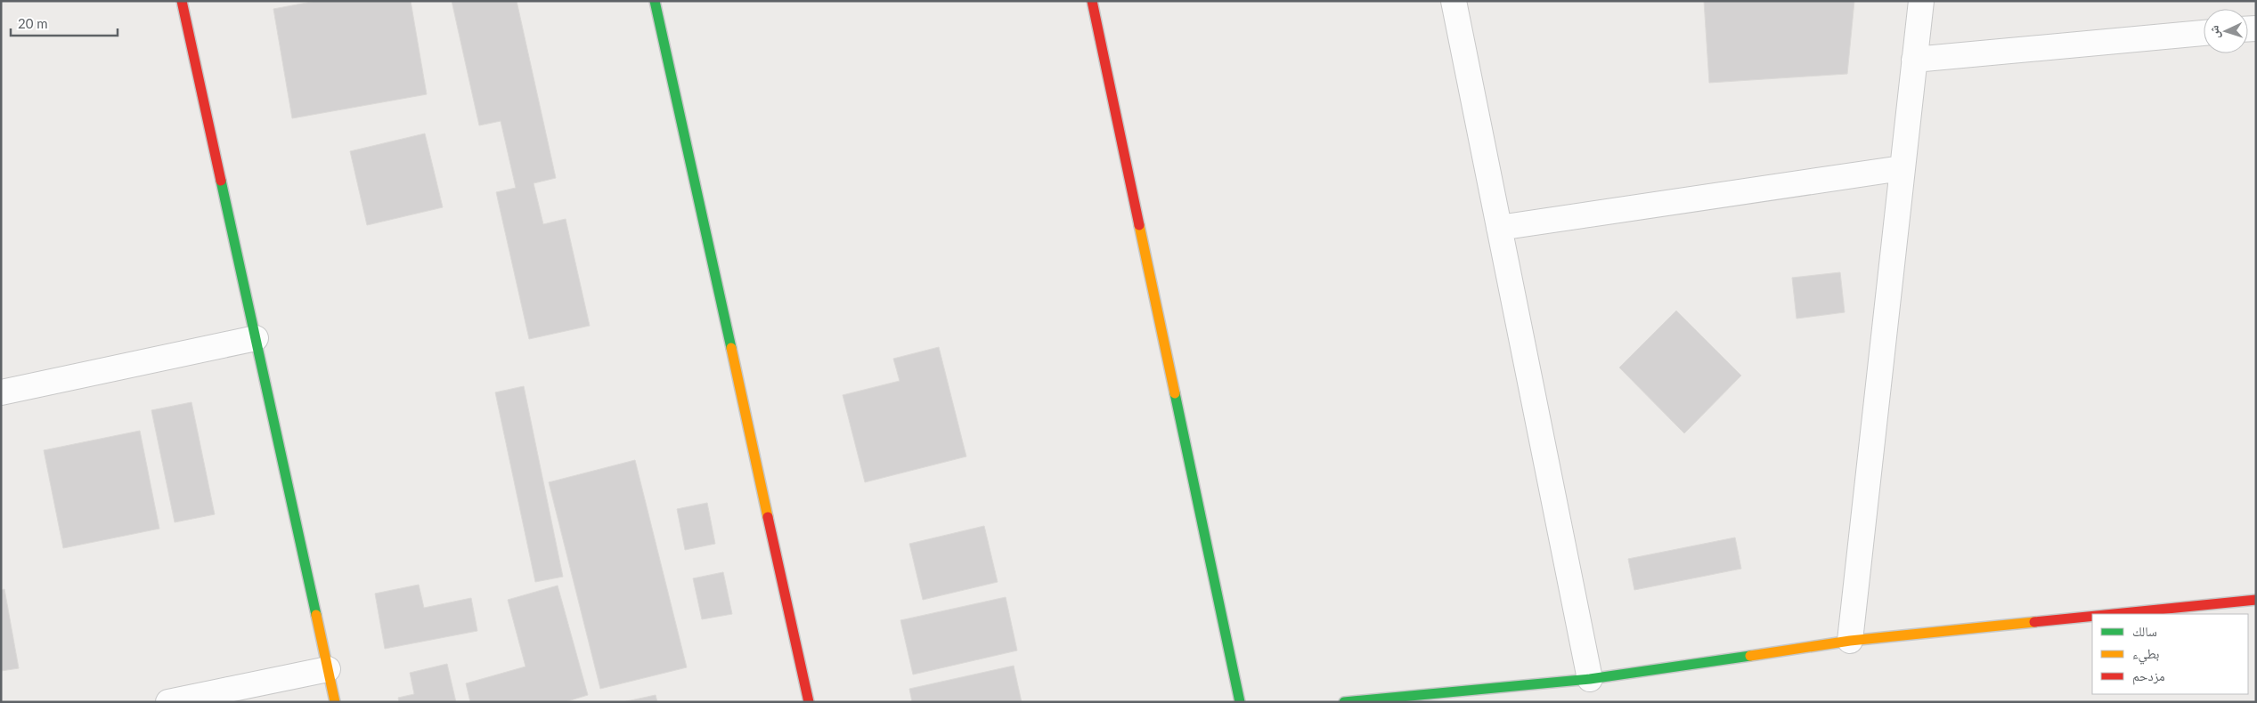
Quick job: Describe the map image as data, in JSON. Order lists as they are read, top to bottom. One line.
{"legend":["سالك","بطيء","مزدحم"],"scale_bar":"20 m","north":"left"}
